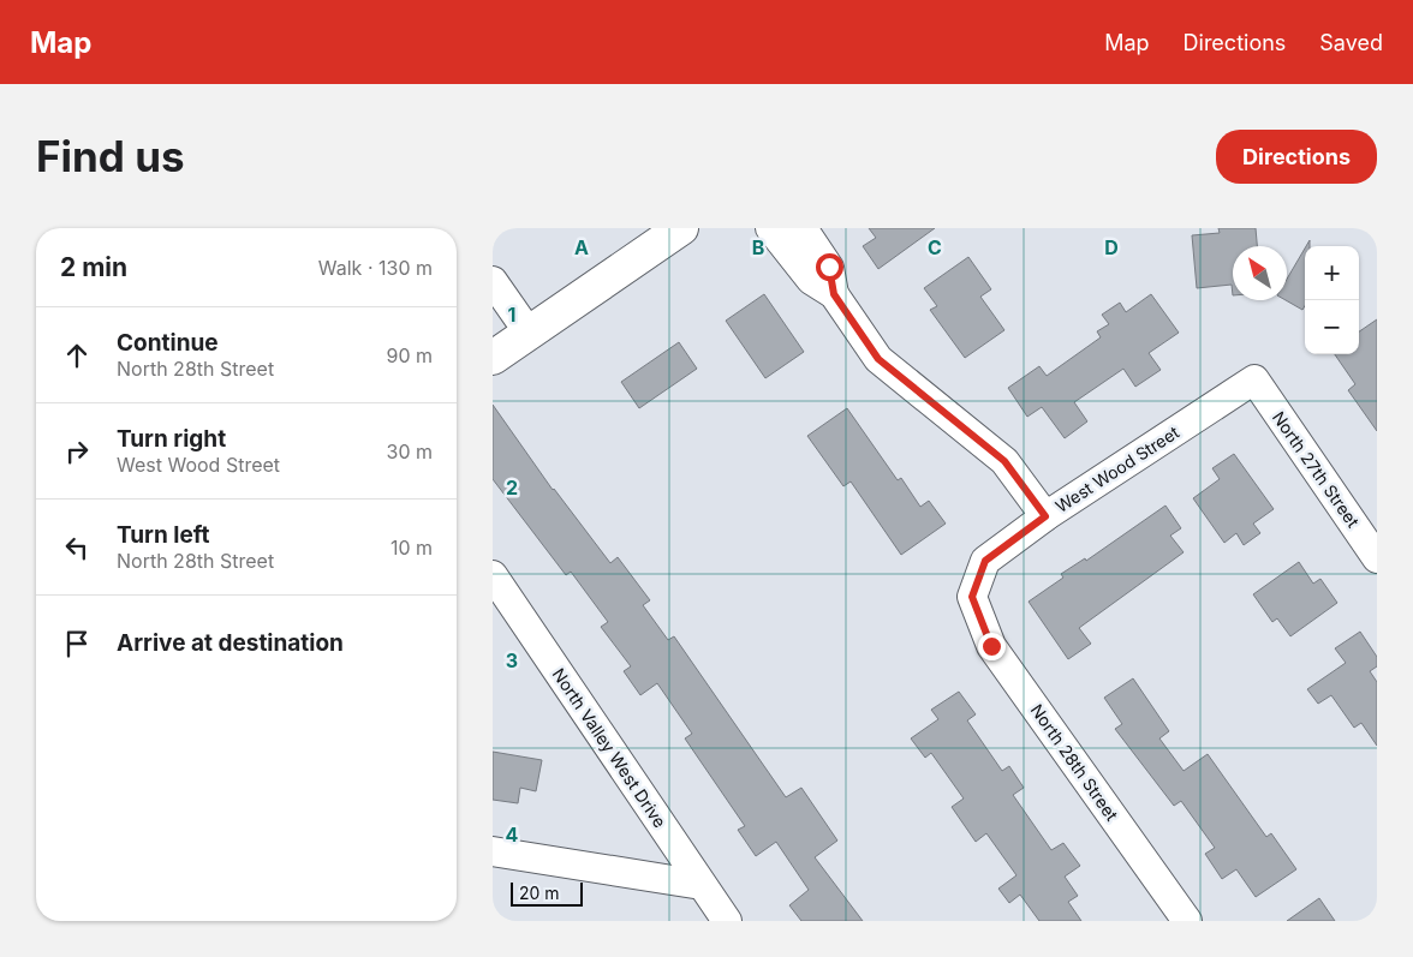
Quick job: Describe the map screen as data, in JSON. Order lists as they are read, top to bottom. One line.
{"streets":{"street":["West Wood Street","North 27th Street","North Valley West Drive","North 28th Street"]},"crossings":[["West Wood Street","North 27th Street"],["West Wood Street","North 28th Street"]],"scale_bar":"20 m","north":"top left","page":{"header":"Map","nav":["Map","Directions","Saved"],"buttons":"Directions","title":"Find us","heading":["2 min","Walk · 130 m"],"map_buttons":["+","−"],"list":[["Continue","North 28th Street","90 m"],["Turn right","West Wood Street","30 m"],["Turn left","North 28th Street","10 m"],"Arrive at destination"],"scale":"20 m"},"grid":{"columns":["A","B","C","D"],"rows":["1","2","3","4"]}}
